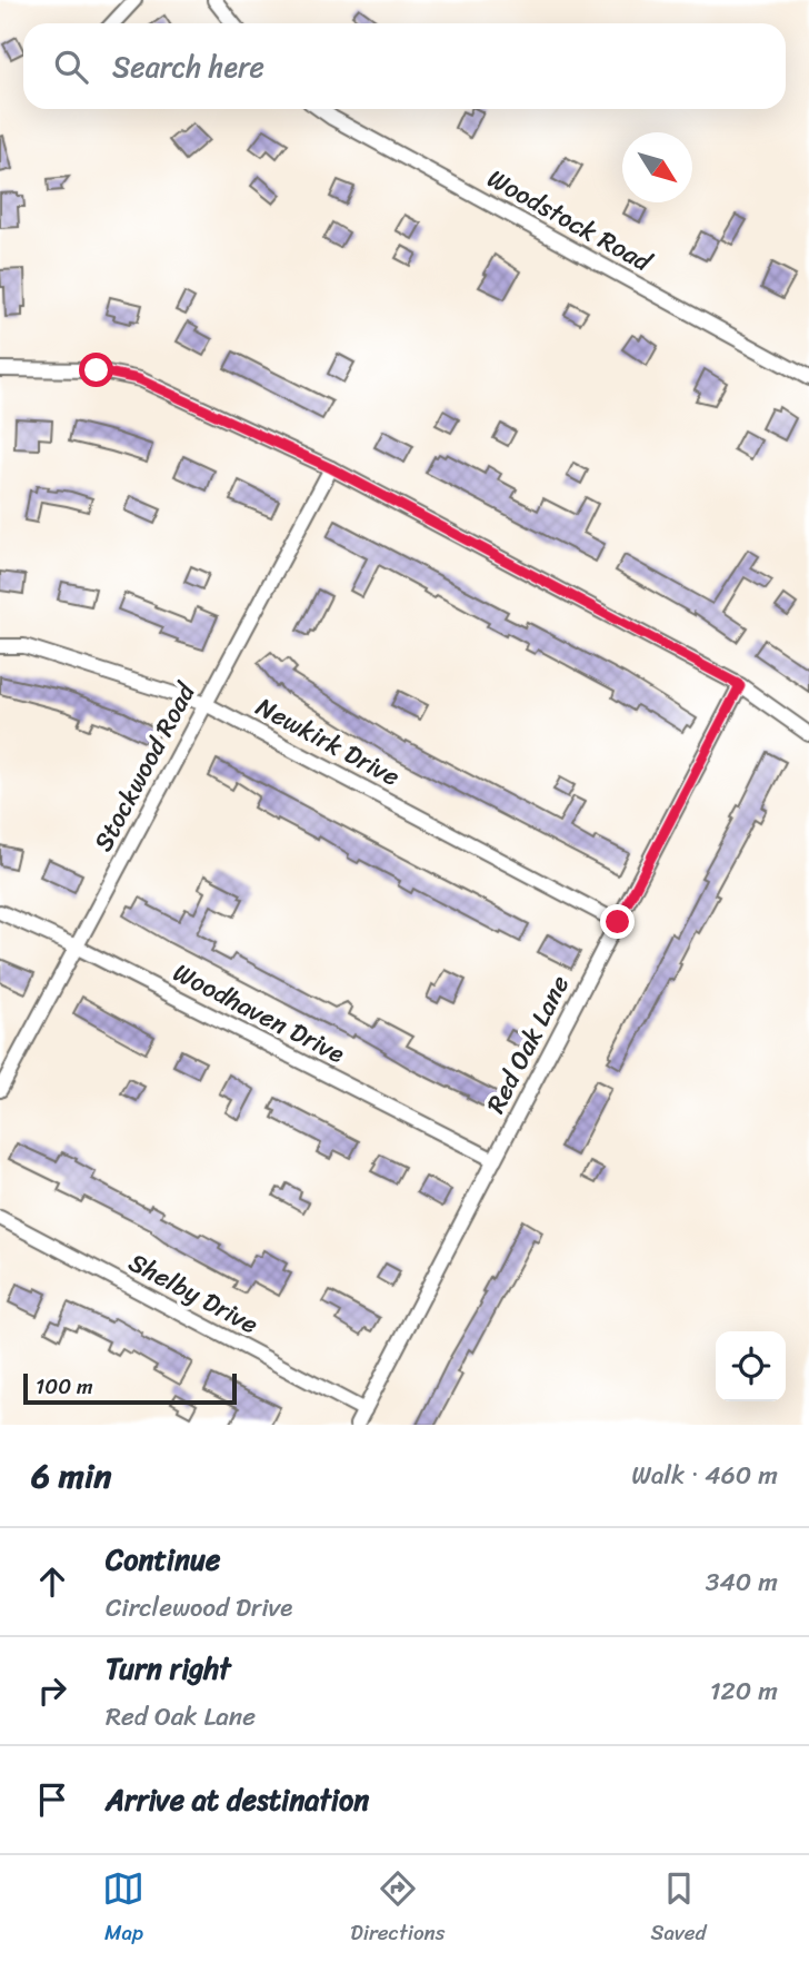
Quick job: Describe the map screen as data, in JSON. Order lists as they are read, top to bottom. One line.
{"streets":{"street":["Woodstock Road","Newkirk Drive","Stockwood Road","Woodhaven Drive","Red Oak Lane","Shelby Drive"]},"crossings":[["Newkirk Drive","Stockwood Road"],["Newkirk Drive","Red Oak Lane"],["Stockwood Road","Woodhaven Drive"],["Woodhaven Drive","Red Oak Lane"],["Red Oak Lane","Shelby Drive"]],"scale_bar":"100 m","north":"bottom right","page":{"search":"Search here","scale":"100 m","heading":["6 min","Walk · 460 m"],"list":[["Continue","Circlewood Drive","340 m"],["Turn right","Red Oak Lane","120 m"],"Arrive at destination"],"nav":["Map","Directions","Saved"]}}
